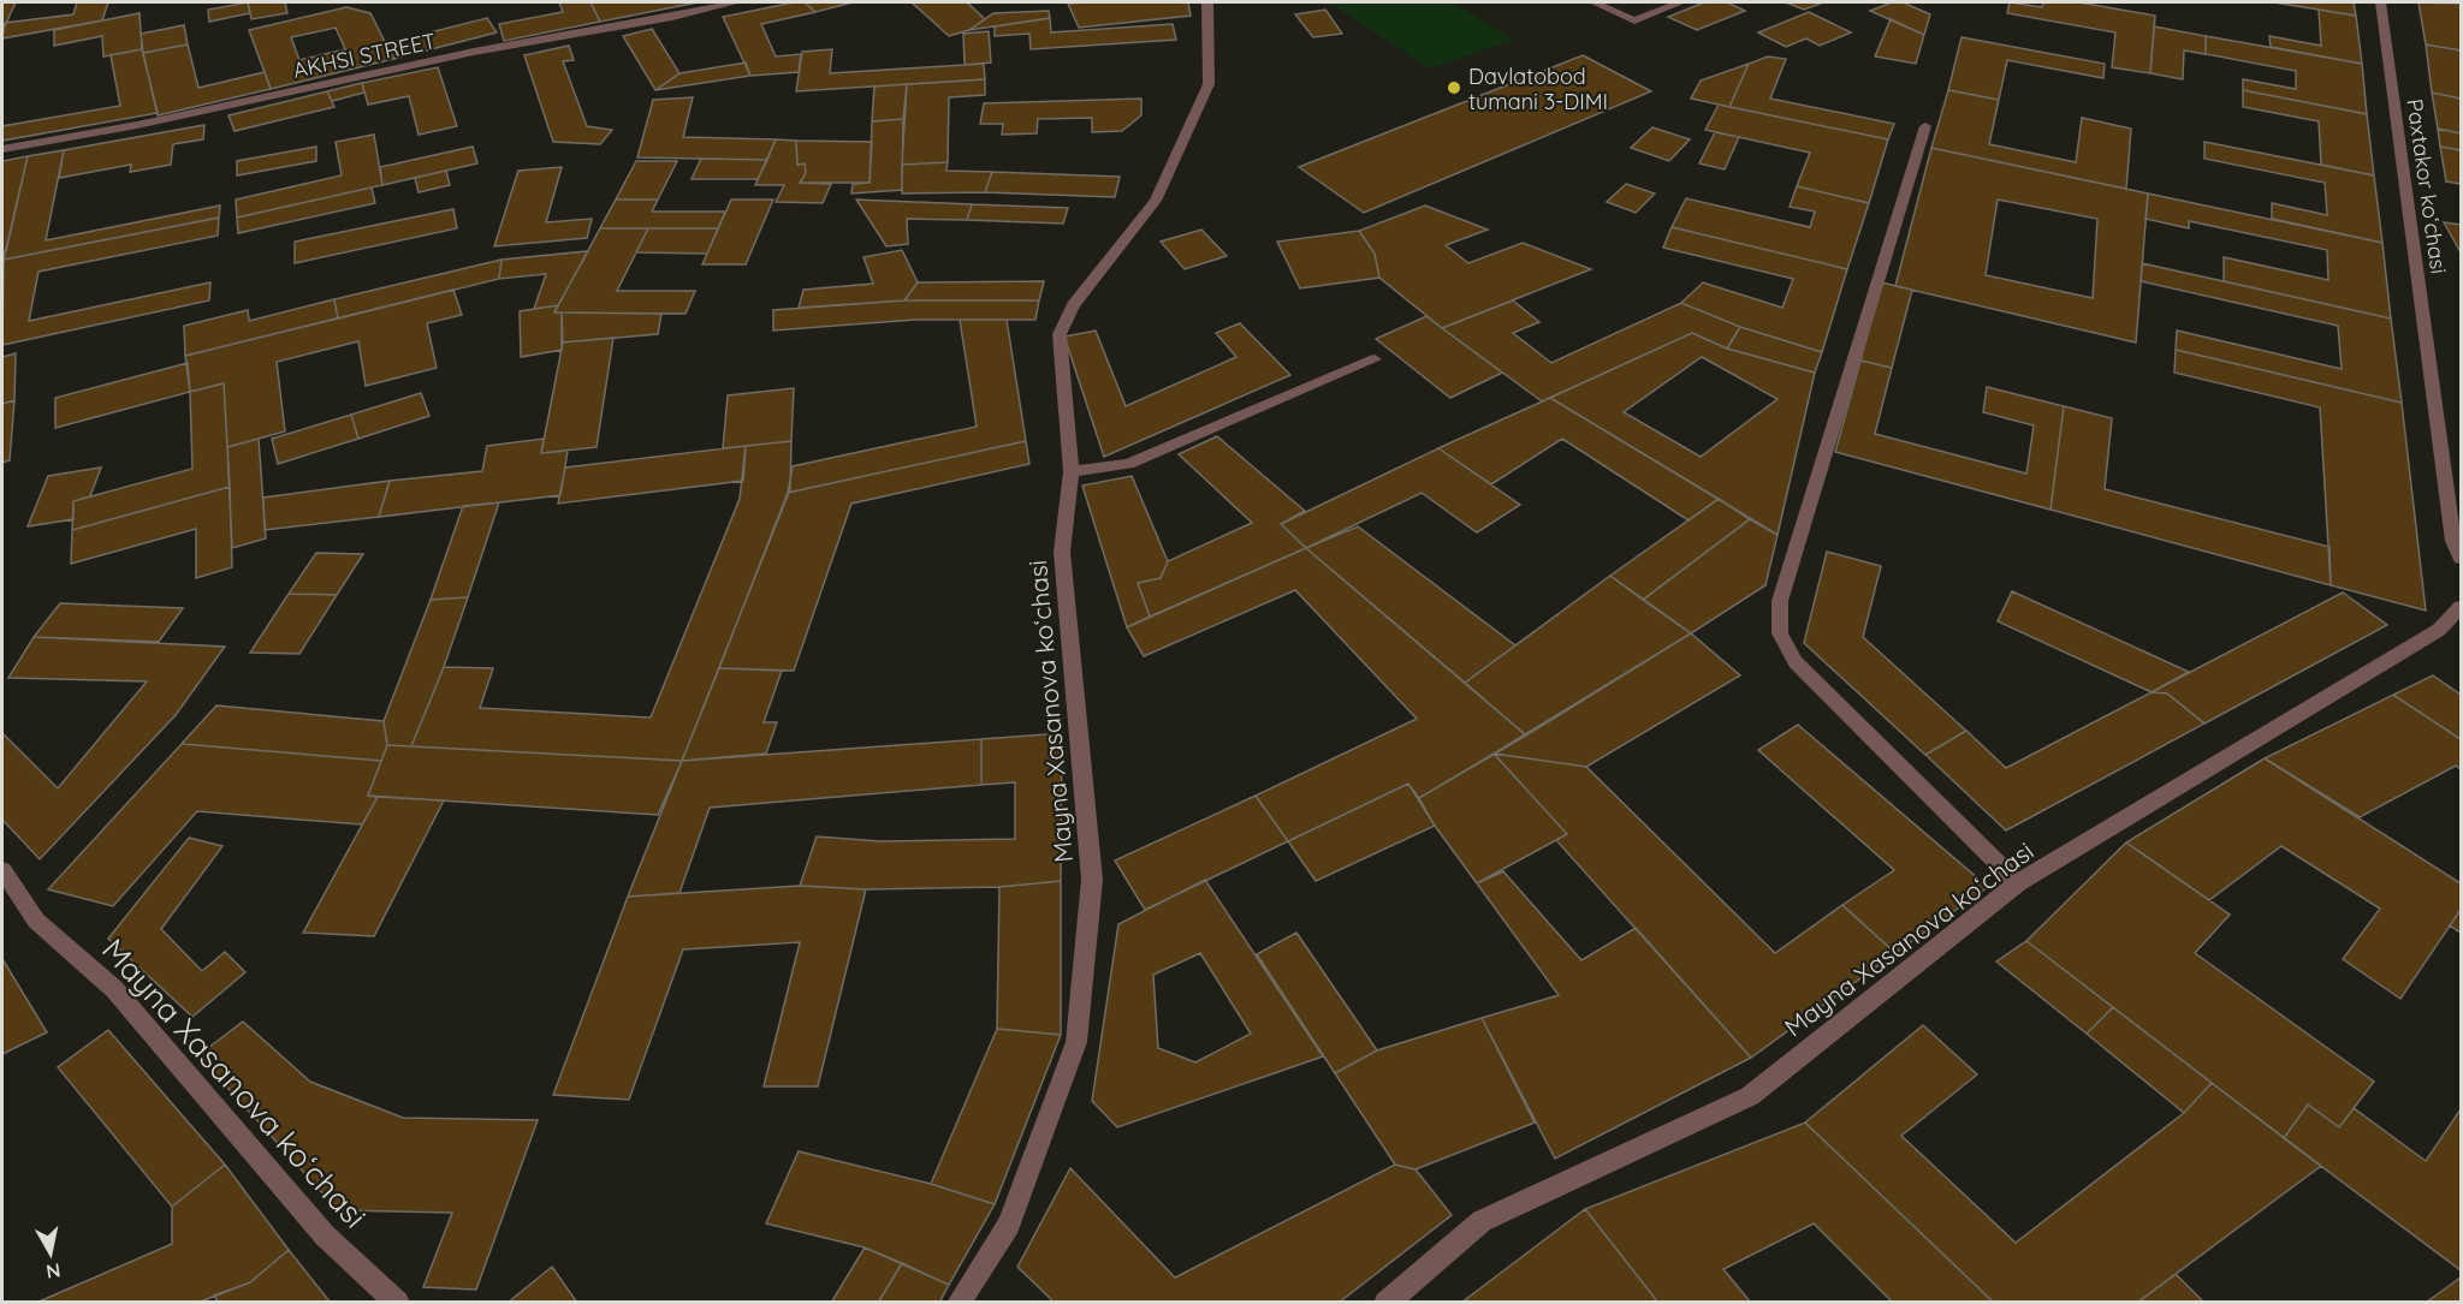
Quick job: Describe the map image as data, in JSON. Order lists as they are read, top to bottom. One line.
{"streets":{"street":["AKHSI STREET","Paxtakor koʻchasi","Mayna Xasanova koʻchasi"]},"places":["Davlatobod tumani 3-DIMI"],"north":"bottom"}
